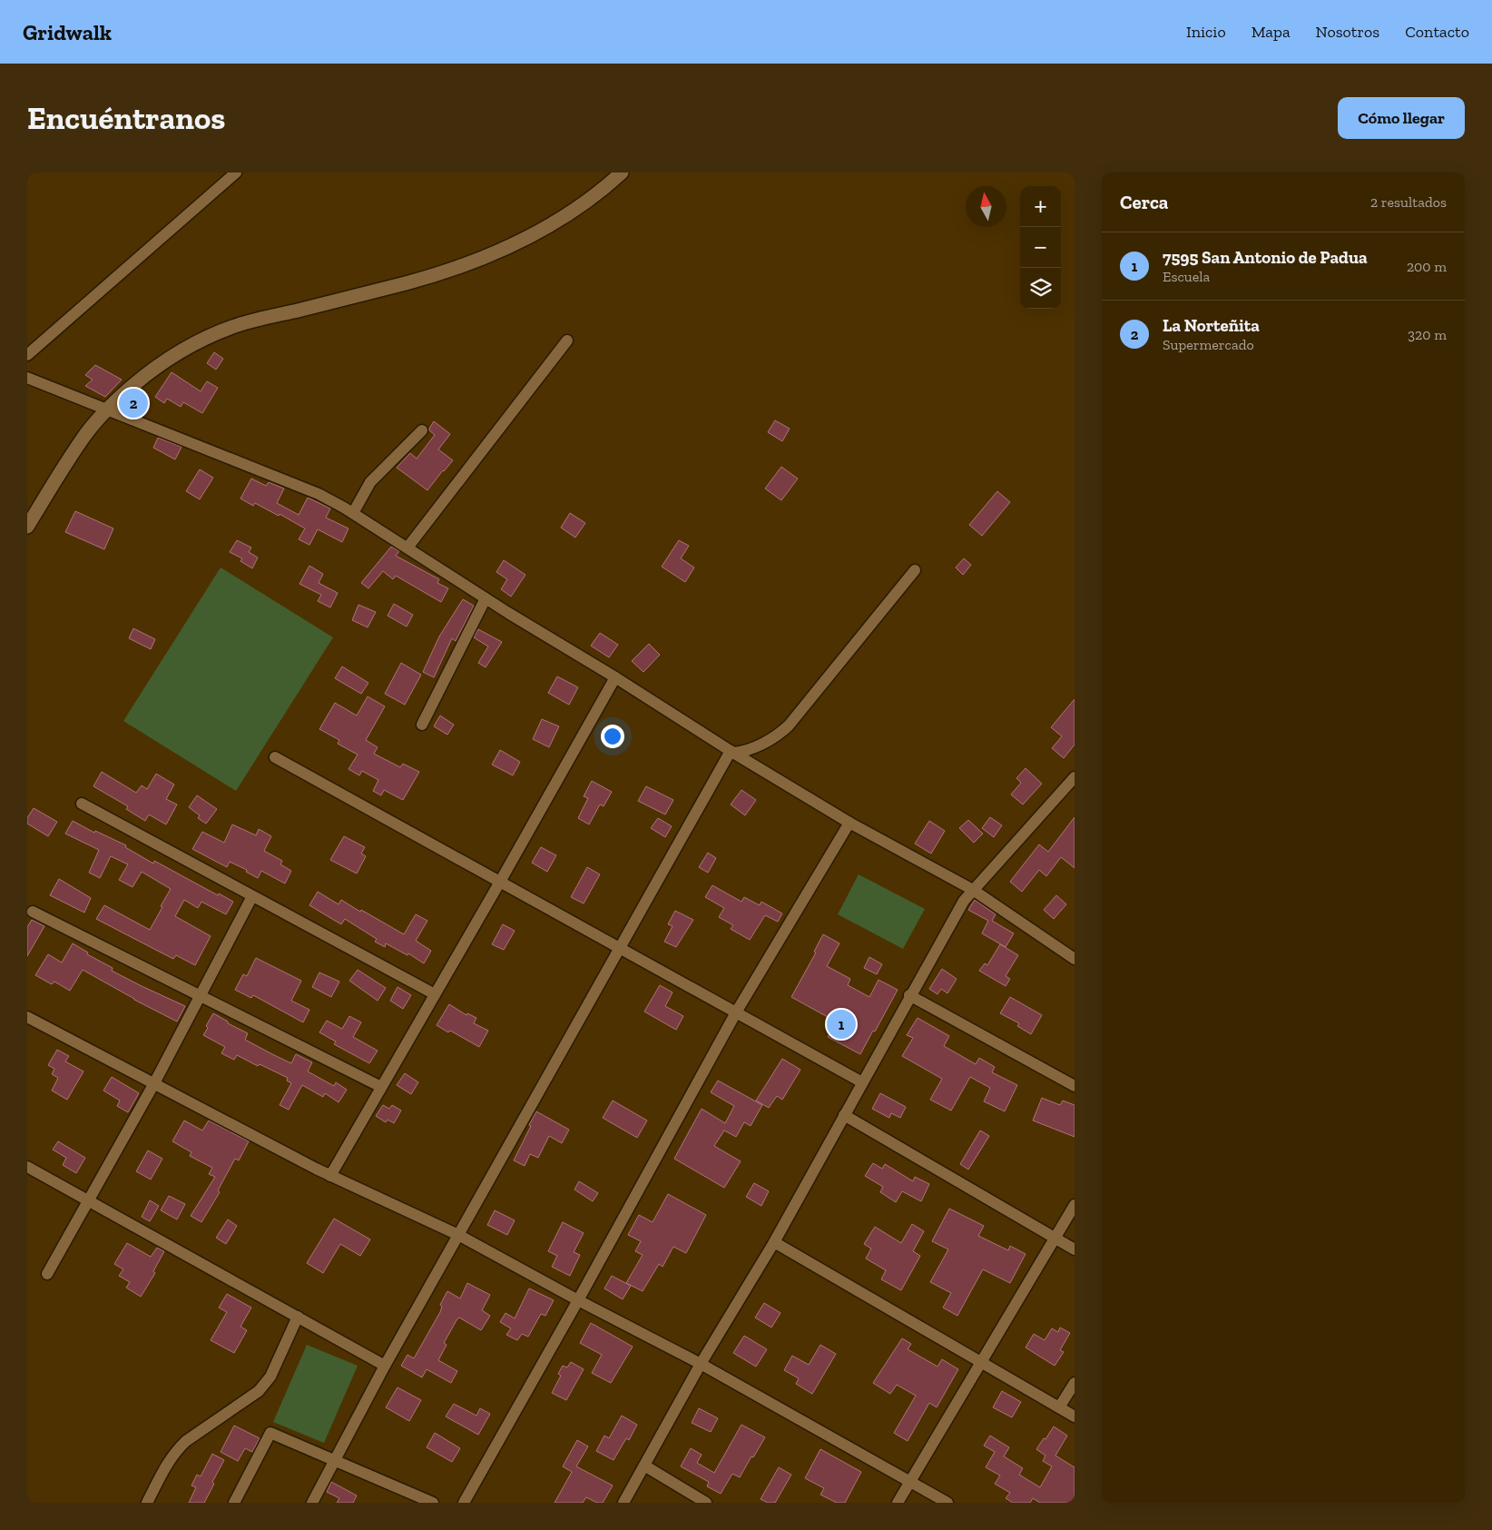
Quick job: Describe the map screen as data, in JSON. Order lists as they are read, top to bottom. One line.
{"north":"top","page":{"header":"Gridwalk","nav":["Inicio","Mapa","Nosotros","Contacto"],"buttons":"Cómo llegar","title":"Encuéntranos","heading":["Cerca","2 resultados"],"map_buttons":["+","−"],"list":[{"mark":"1","name":"7595 San Antonio de Padua","note":"Escuela","value":"200 m"},{"mark":"2","name":"La Norteñita","note":"Supermercado","value":"320 m"}],"pins":["2","1"]}}
